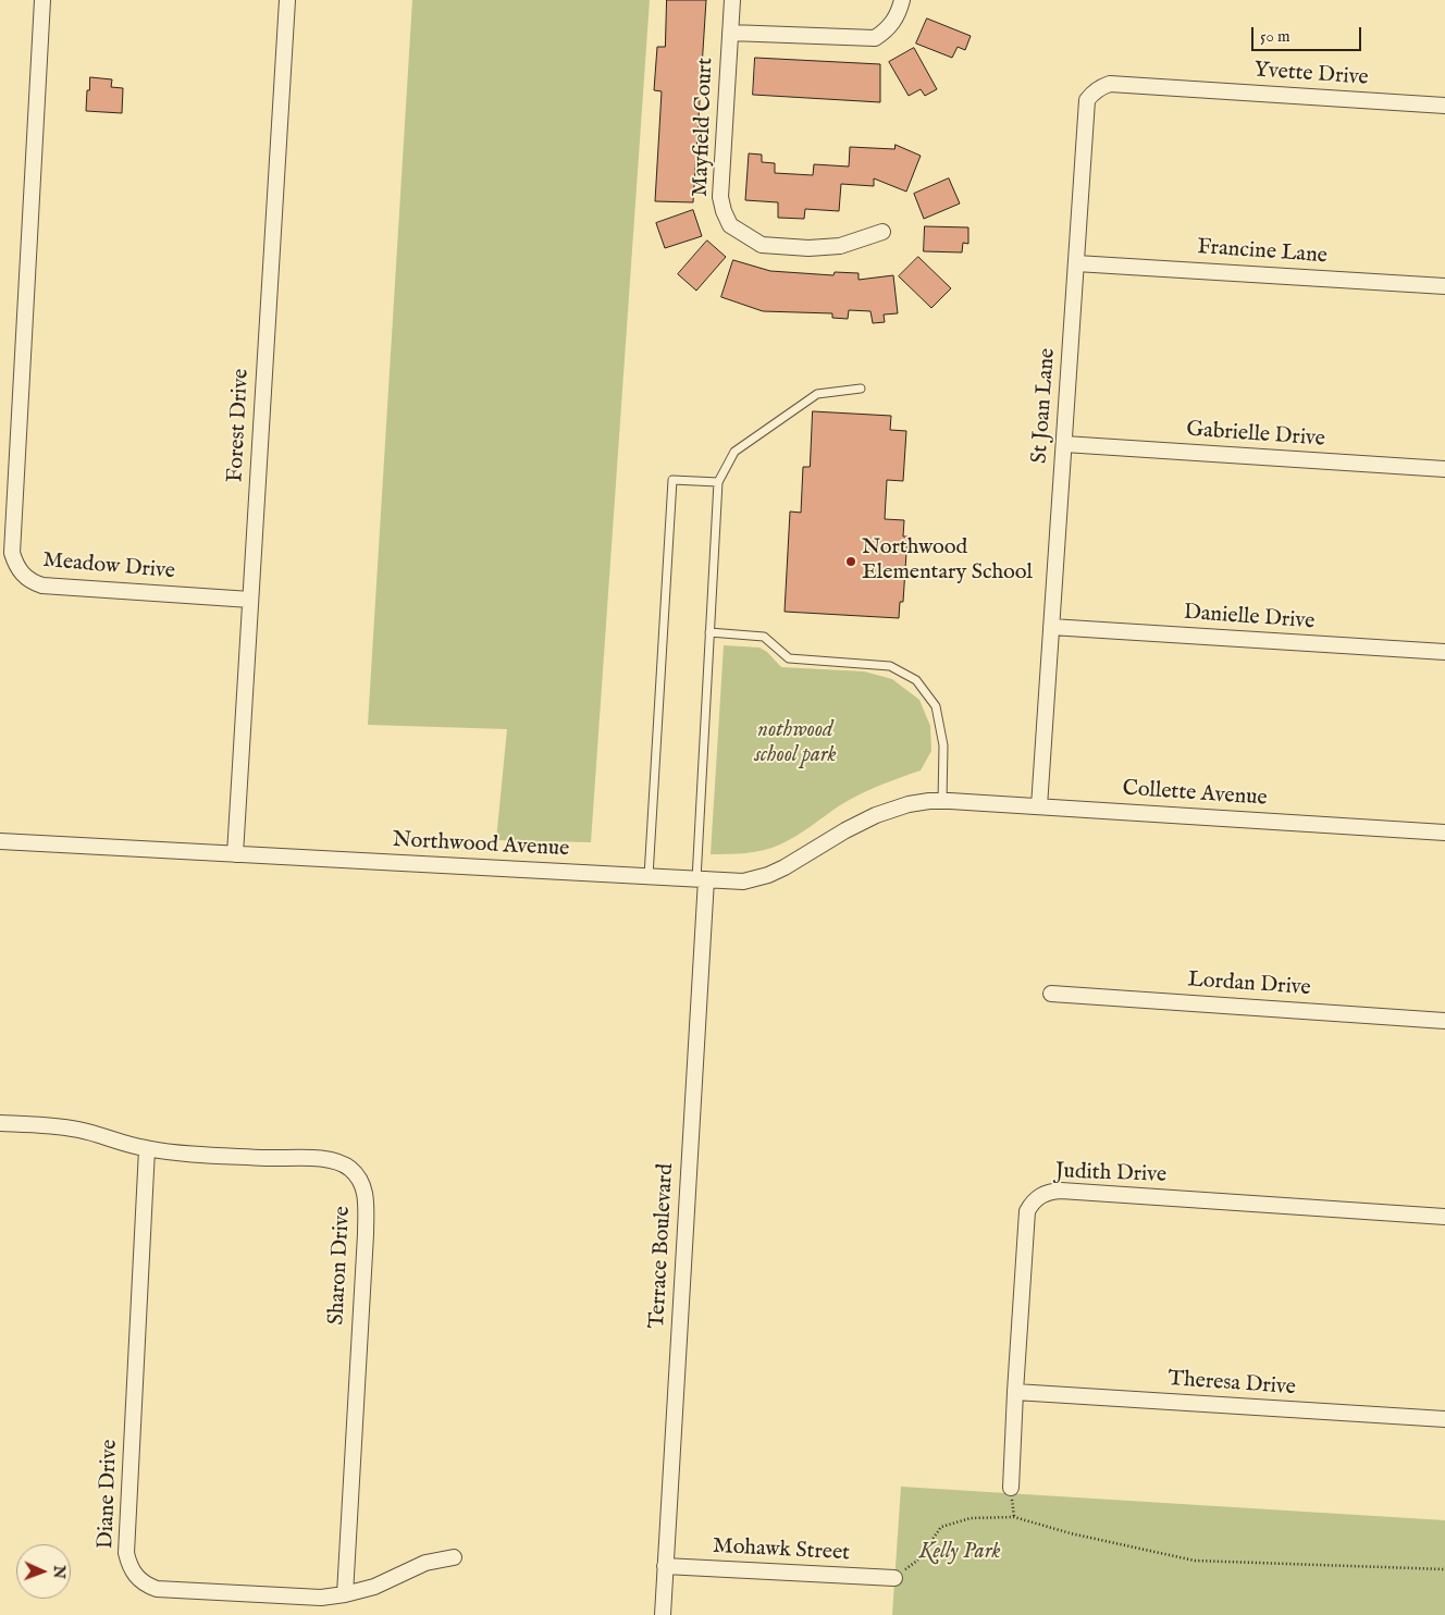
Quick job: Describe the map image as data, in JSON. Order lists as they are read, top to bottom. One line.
{"streets":{"street":["Yvette Drive","Mayfield Court","Francine Lane","St Joan Lane","Forest Drive","Gabrielle Drive","Meadow Drive","Danielle Drive","Collette Avenue","Northwood Avenue","Lordan Drive","Judith Drive","Terrace Boulevard","Sharon Drive","Theresa Drive","Diane Drive","Mohawk Street"]},"crossings":[["Yvette Drive","St Joan Lane"],["Francine Lane","St Joan Lane"],["St Joan Lane","Gabrielle Drive"],["St Joan Lane","Danielle Drive"],["St Joan Lane","Collette Avenue"],["Forest Drive","Meadow Drive"],["Forest Drive","Northwood Avenue"],["Collette Avenue","Northwood Avenue"],["Northwood Avenue","Terrace Boulevard"],["Judith Drive","Theresa Drive"],["Terrace Boulevard","Mohawk Street"],["Sharon Drive","Diane Drive"]],"parks":["nothwood school park","Kelly Park"],"places":["Northwood Elementary School"],"scale_bar":"50 m","north":"right"}
